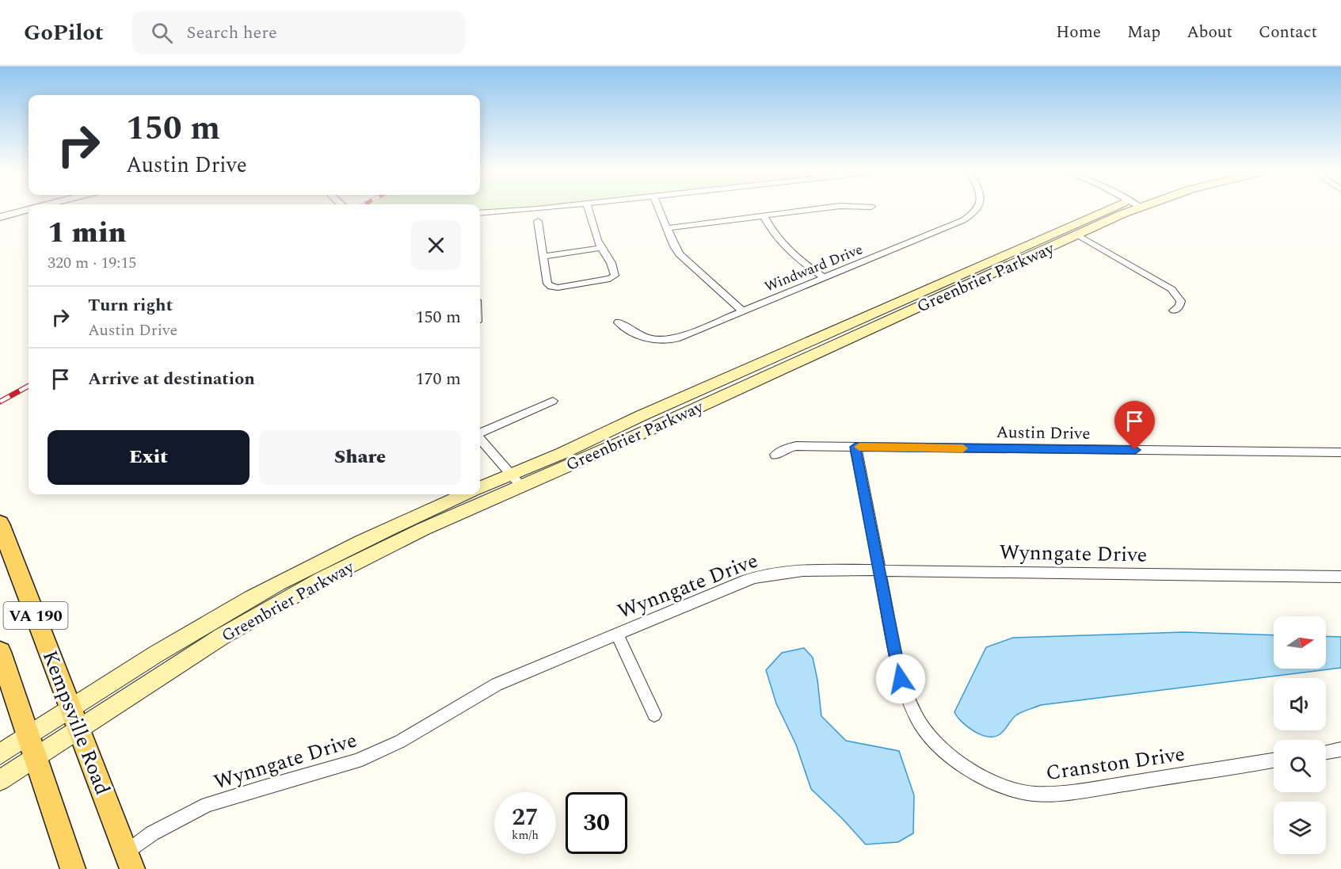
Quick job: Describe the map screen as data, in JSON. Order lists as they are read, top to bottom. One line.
{"streets":{"main road":["Greenbrier Parkway","VA 190","Kempsville Road"],"street":["Windward Drive","Austin Drive","Wynngate Drive","Cranston Drive"]},"crossings":[["Greenbrier Parkway","VA 190"],["Greenbrier Parkway","Kempsville Road"],["Austin Drive","Cranston Drive"],["Wynngate Drive","Kempsville Road"],["Wynngate Drive","Cranston Drive"]],"north":"right","page":{"header":"GoPilot","search":"Search here","nav":["Home","Map","About","Contact"],"turn":["150 m","Austin Drive"],"heading":["1 min","320 m · 19:15"],"list":[{"name":"Turn right","note":"Austin Drive","value":"150 m"},{"name":"Arrive at destination","value":"170 m"}],"buttons":["Exit","Share"],"speed":"27 km/h","limit":"30"}}
